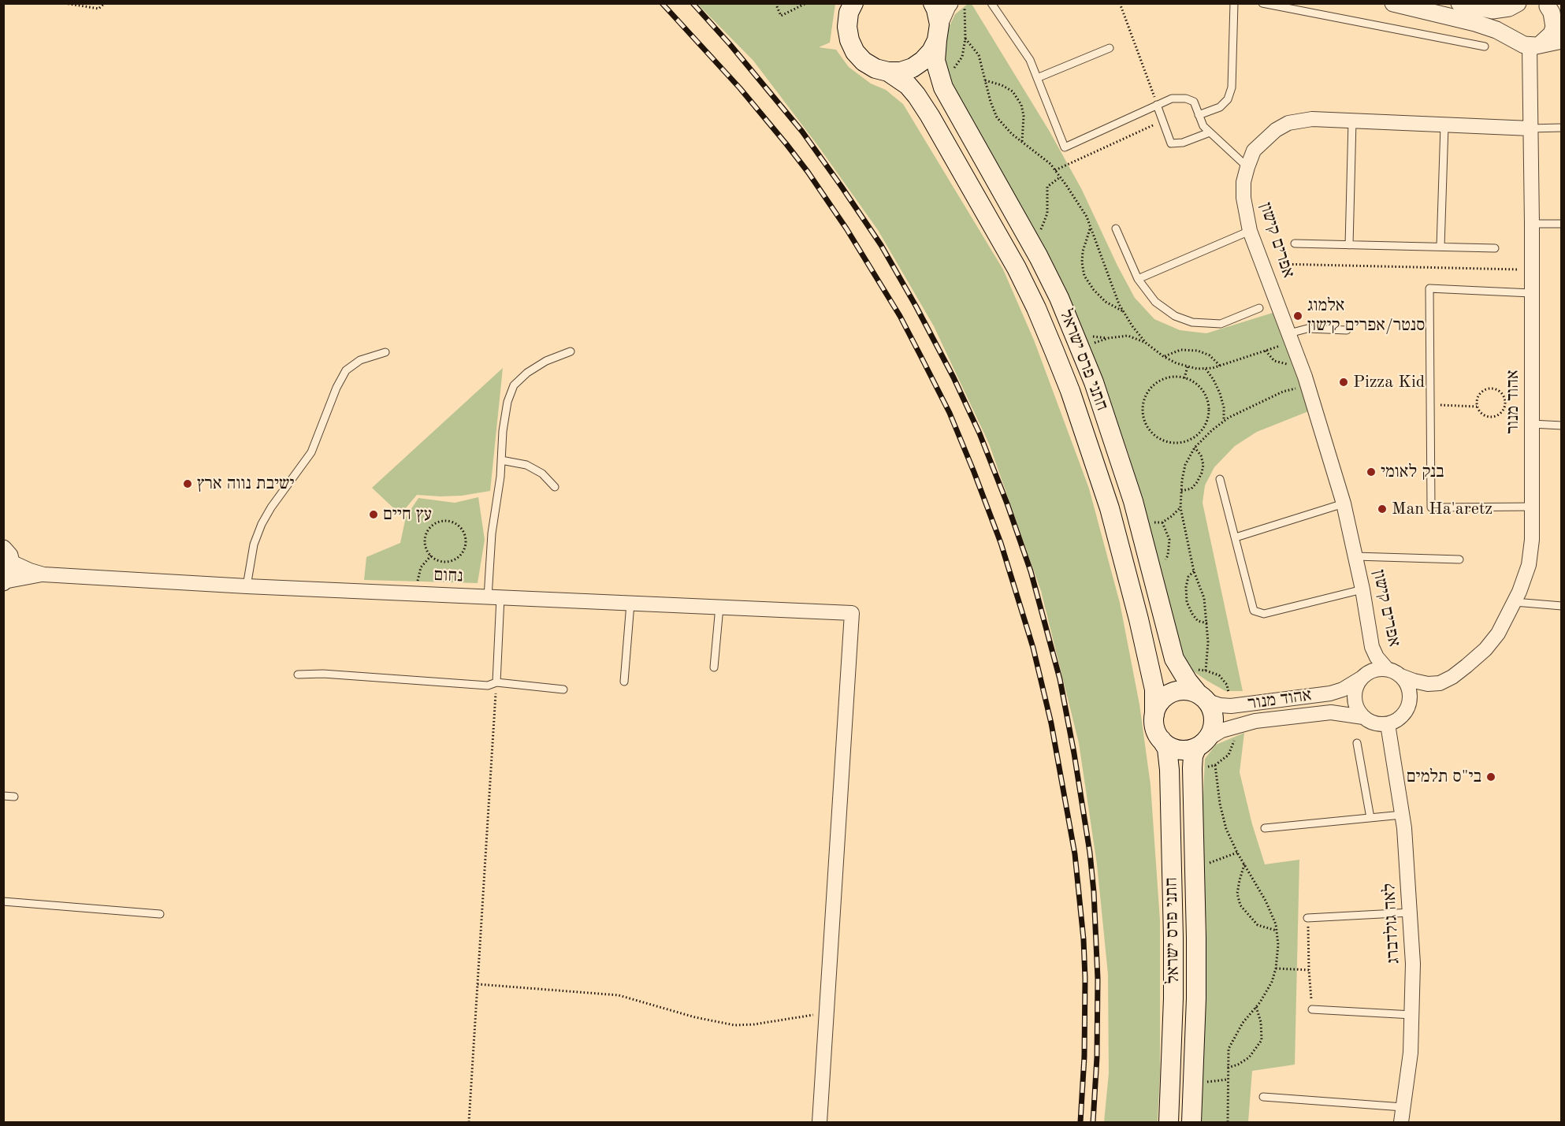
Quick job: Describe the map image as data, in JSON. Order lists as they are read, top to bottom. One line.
{"streets":{"main road":["חתני פרס ישראל"],"street":["אפרים קישון","אהוד מנור","נחום","לאה גולדברג"]},"crossings":[["אפרים קישון","אהוד מנור"],["אפרים קישון","לאה גולדברג"],["חתני פרס ישראל","אהוד מנור"],["אהוד מנור","לאה גולדברג"]],"places":["אלמוג סנטר/אפרים קישון","Pizza Kid","בנק לאומי","ישיבת נווה ארץ","Man Ha'aretz","עץ חיים","בי\"ס תלמים"]}
